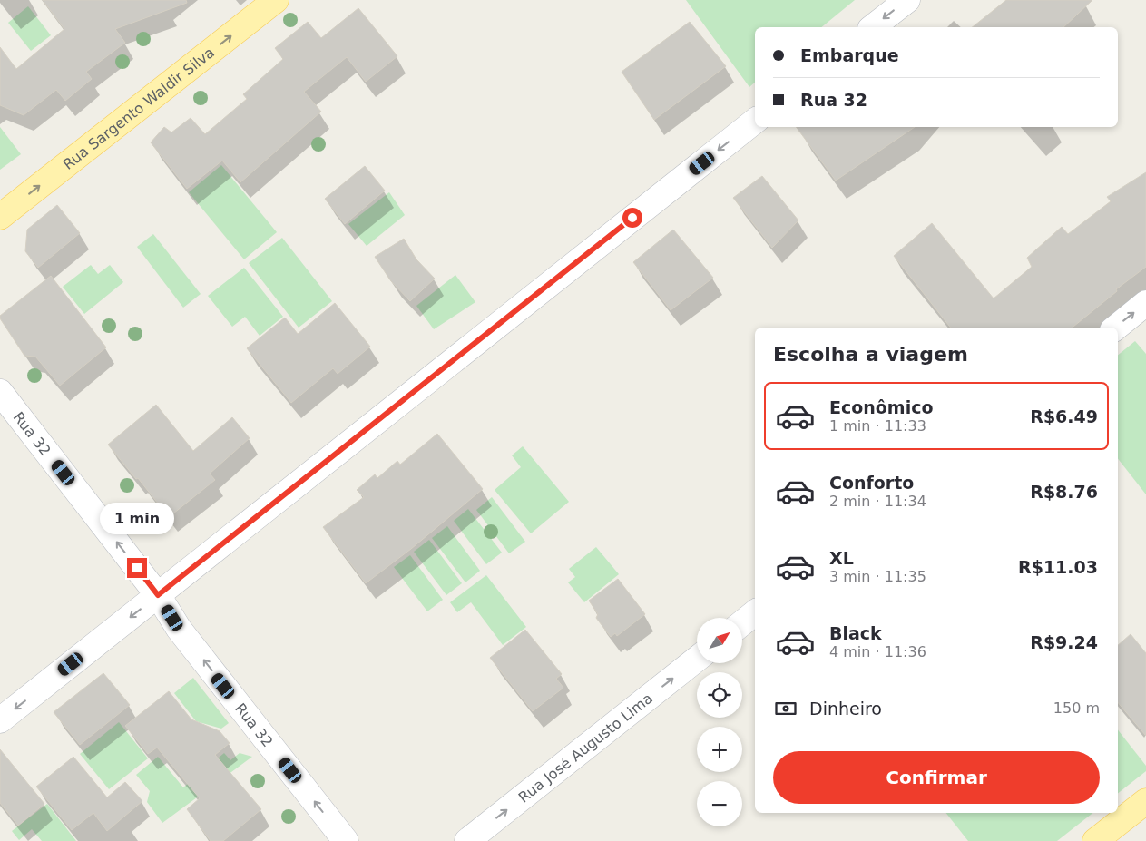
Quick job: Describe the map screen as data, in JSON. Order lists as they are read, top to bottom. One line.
{"streets":{"main road":["Rua Sargento Waldir Silva"],"street":["Rua 32","Rua José Augusto Lima"]},"one_way":["Rua Sargento Waldir Silva","Rua 32","Rua José Augusto Lima"],"north":"top right","page":{"banner":["Embarque","Rua 32"],"heading":"Escolha a viagem","list":[{"name":"Econômico","note":"1 min · 11:33","value":"R$6.49"},{"name":"Conforto","note":"2 min · 11:34","value":"R$8.76"},{"name":"XL","note":"3 min · 11:35","value":"R$11.03"},{"name":"Black","note":"4 min · 11:36","value":"R$9.24"}],"bubble":"1 min","map_buttons":["+","−"],"pay":["Dinheiro","150 m"],"buttons":"Confirmar"}}
